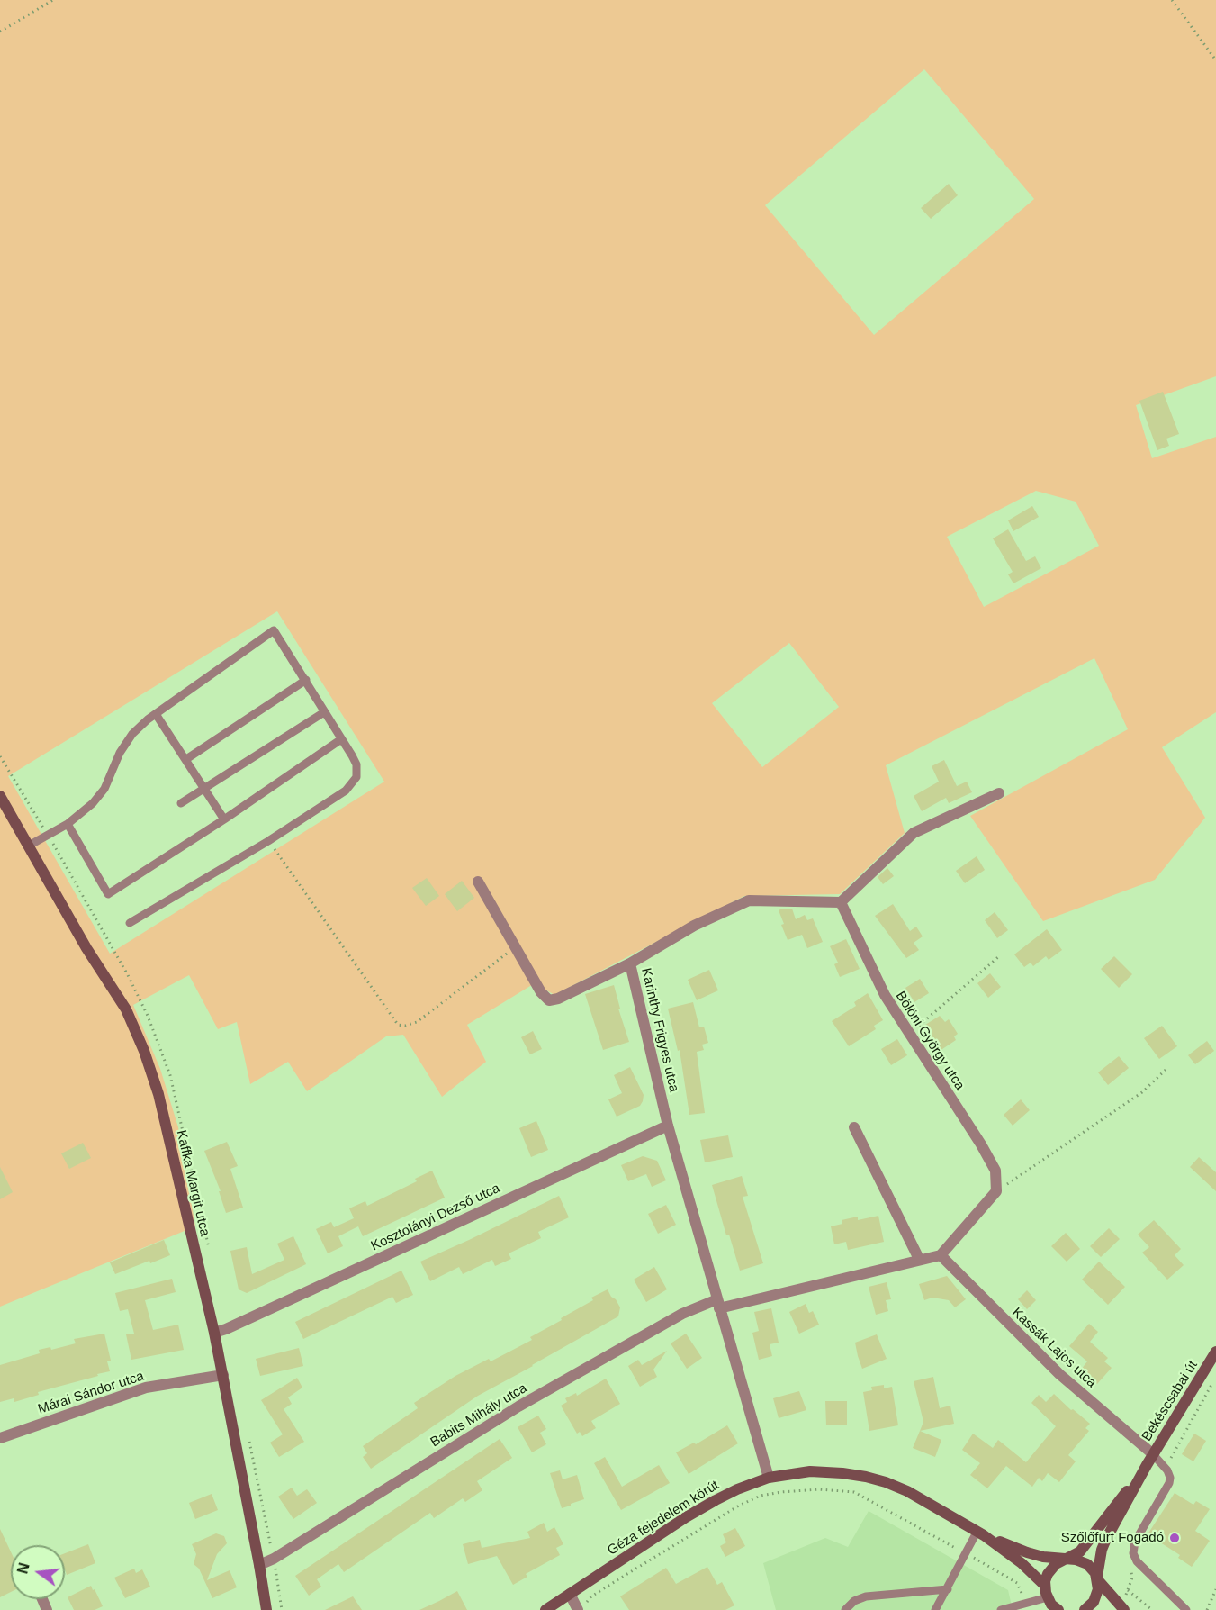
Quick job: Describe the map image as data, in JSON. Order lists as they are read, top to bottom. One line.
{"streets":{"street":["Karinthy Frigyes utca","Bölöni György utca","Kaffka Margit utca","Kosztolányi Dezső utca","Kassák Lajos utca","Márai Sándor utca","Békéscsabai út","Babits Mihály utca","Géza fejedelem körút"]},"crossings":[["Karinthy Frigyes utca","Bölöni György utca"],["Karinthy Frigyes utca","Kosztolányi Dezső utca"],["Karinthy Frigyes utca","Babits Mihály utca"],["Karinthy Frigyes utca","Géza fejedelem körút"],["Kaffka Margit utca","Kosztolányi Dezső utca"],["Kaffka Margit utca","Márai Sándor utca"],["Kaffka Margit utca","Babits Mihály utca"],["Kassák Lajos utca","Békéscsabai út"],["Kassák Lajos utca","Babits Mihály utca"],["Békéscsabai út","Géza fejedelem körút"]],"places":["Szőlőfürt Fogadó"],"north":"left"}
